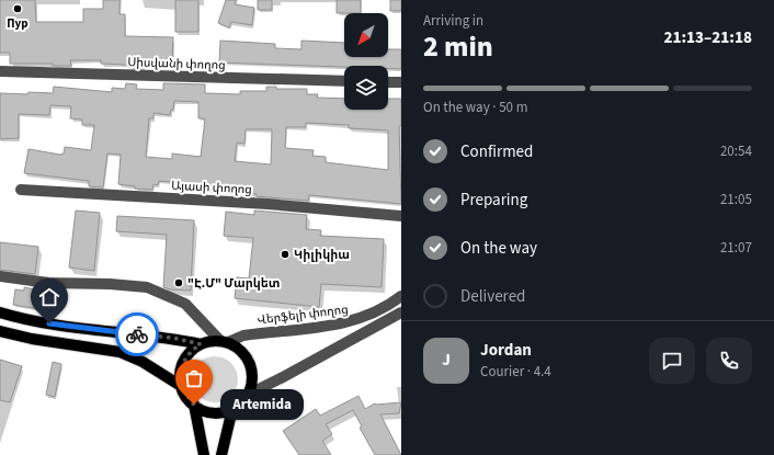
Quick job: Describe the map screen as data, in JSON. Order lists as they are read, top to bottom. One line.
{"streets":{"street":["Սիսվանի փողոց","Այասի փողոց","Վերֆելի փողոց"]},"places":["Пур","Կիլիկիա","\"Է.Մ\" Մարկետ","Artemida"],"north":"bottom left","page":{"heading":["2 min","Arriving in","21:13–21:18"],"panel":["Jordan","Courier · 4.4"],"bar":"On the way · 50 m","list":[["Confirmed","20:54"],["Preparing","21:05"],["On the way","21:07"],"Delivered"],"round":"J","bubble":"Artemida"}}
